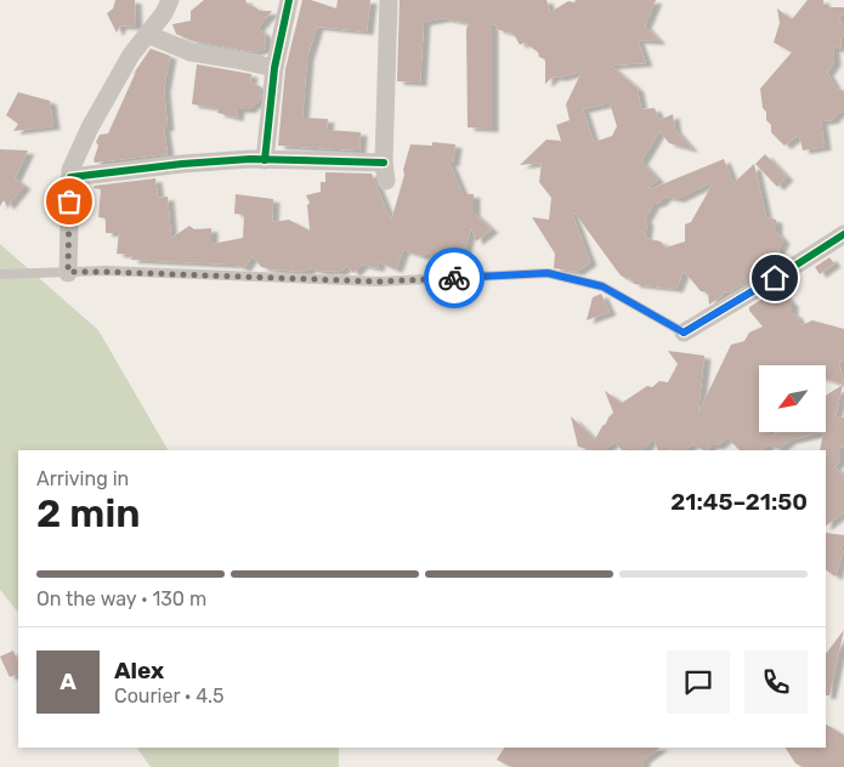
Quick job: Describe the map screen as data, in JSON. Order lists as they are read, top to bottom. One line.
{"north":"bottom left","page":{"heading":["2 min","Arriving in","21:45–21:50"],"panel":["Alex","Courier · 4.5"],"bar":"On the way · 130 m","round":"A"}}
